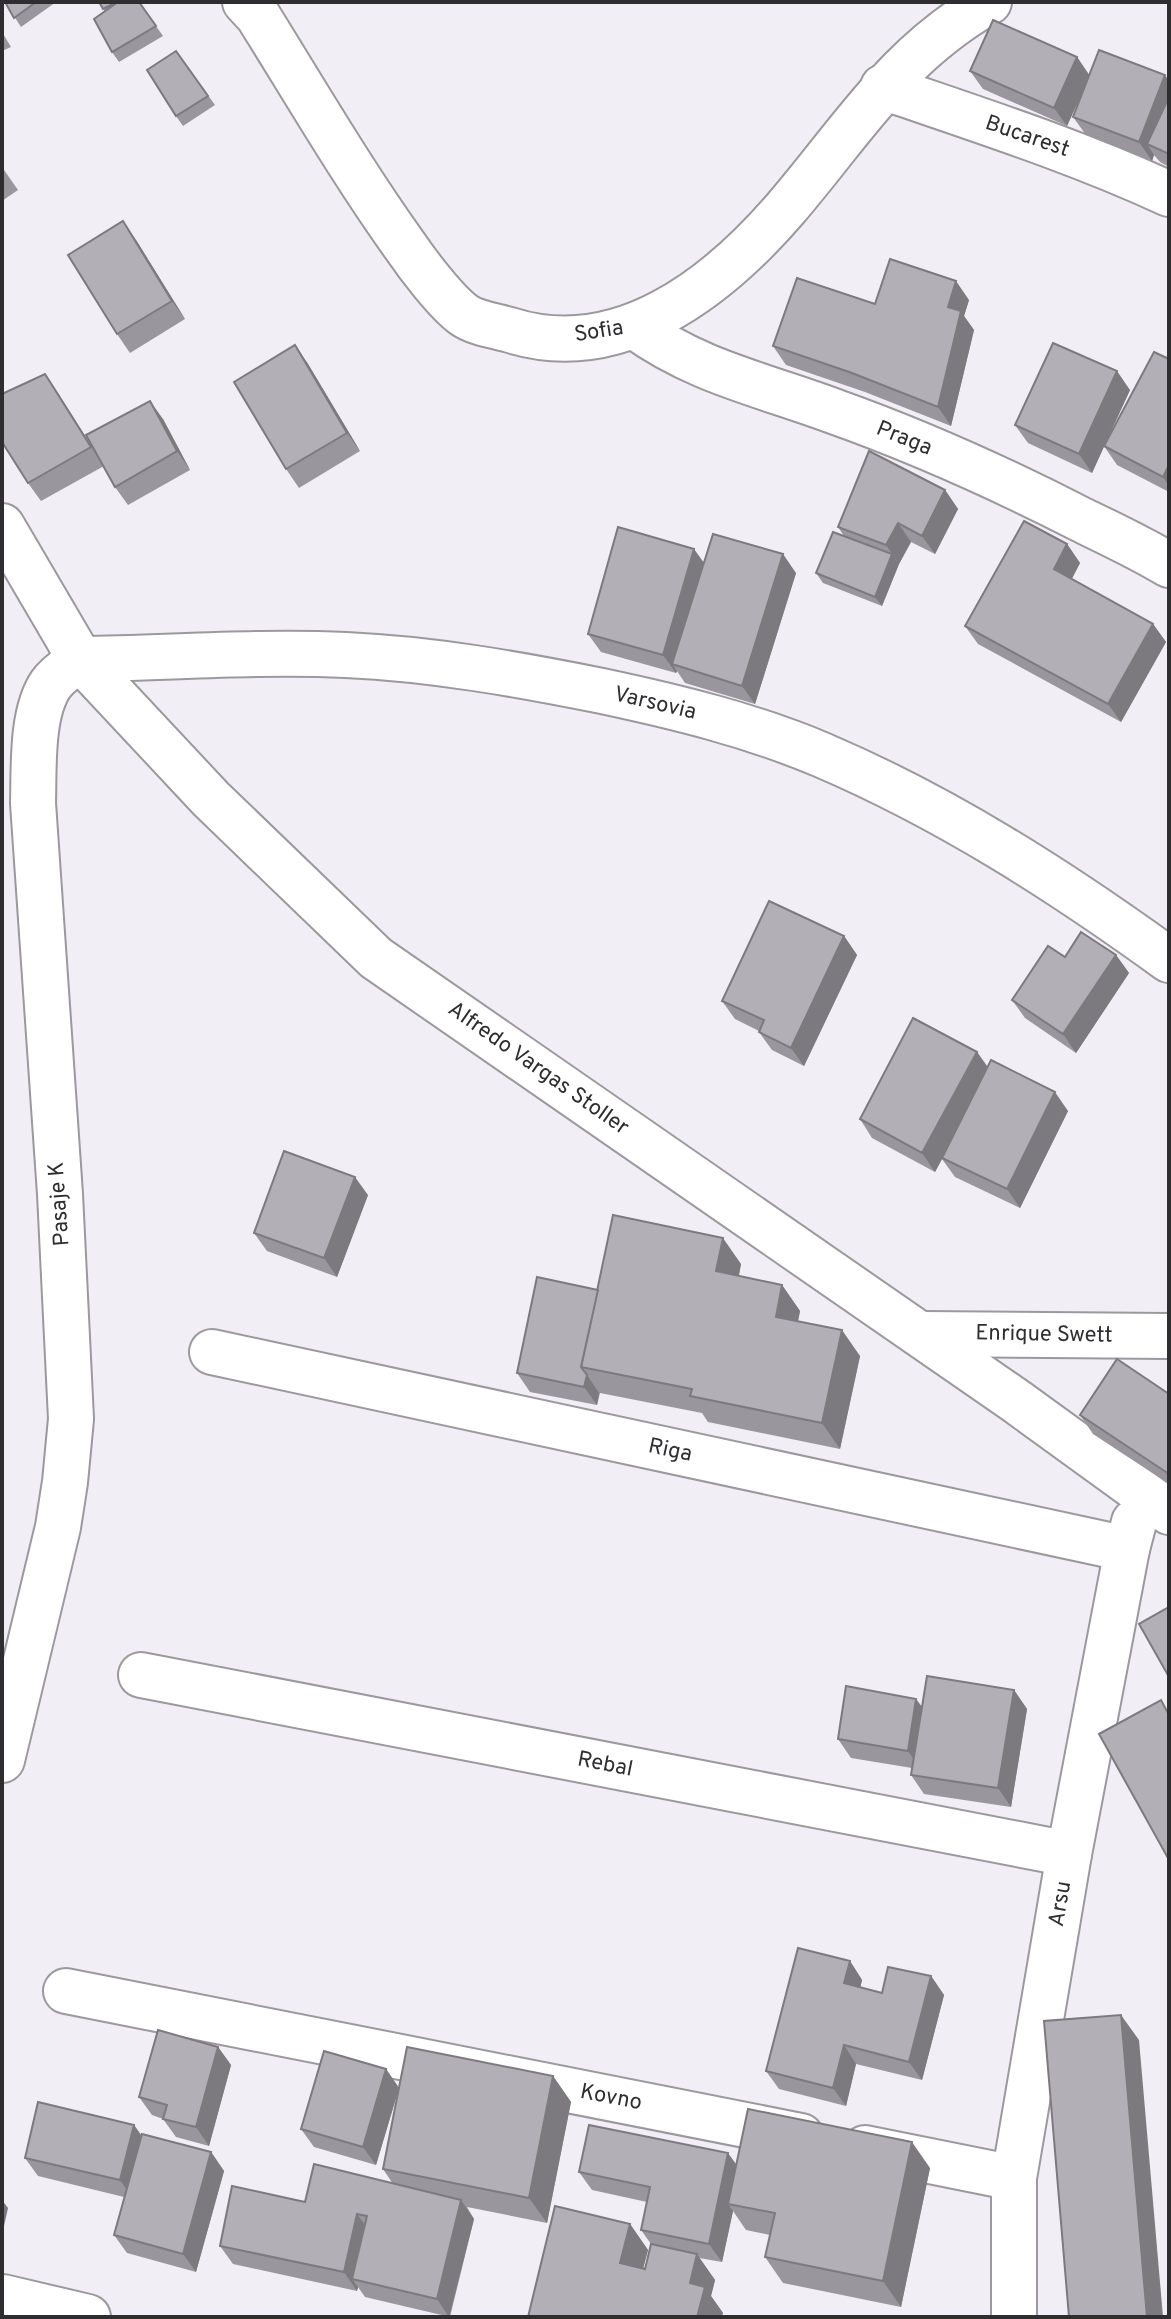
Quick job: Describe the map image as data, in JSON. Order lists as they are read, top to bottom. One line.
{"streets":{"street":["Bucarest","Sofia","Praga","Varsovia","Alfredo Vargas Stoller","Pasaje K","Enrique Swett","Riga","Rebal","Arsu","Kovno"]},"crossings":[["Bucarest","Sofia"],["Sofia","Praga"],["Varsovia","Alfredo Vargas Stoller"],["Varsovia","Pasaje K"],["Alfredo Vargas Stoller","Pasaje K"],["Alfredo Vargas Stoller","Enrique Swett"],["Alfredo Vargas Stoller","Arsu"],["Riga","Arsu"],["Rebal","Arsu"],["Arsu","Kovno"]]}
